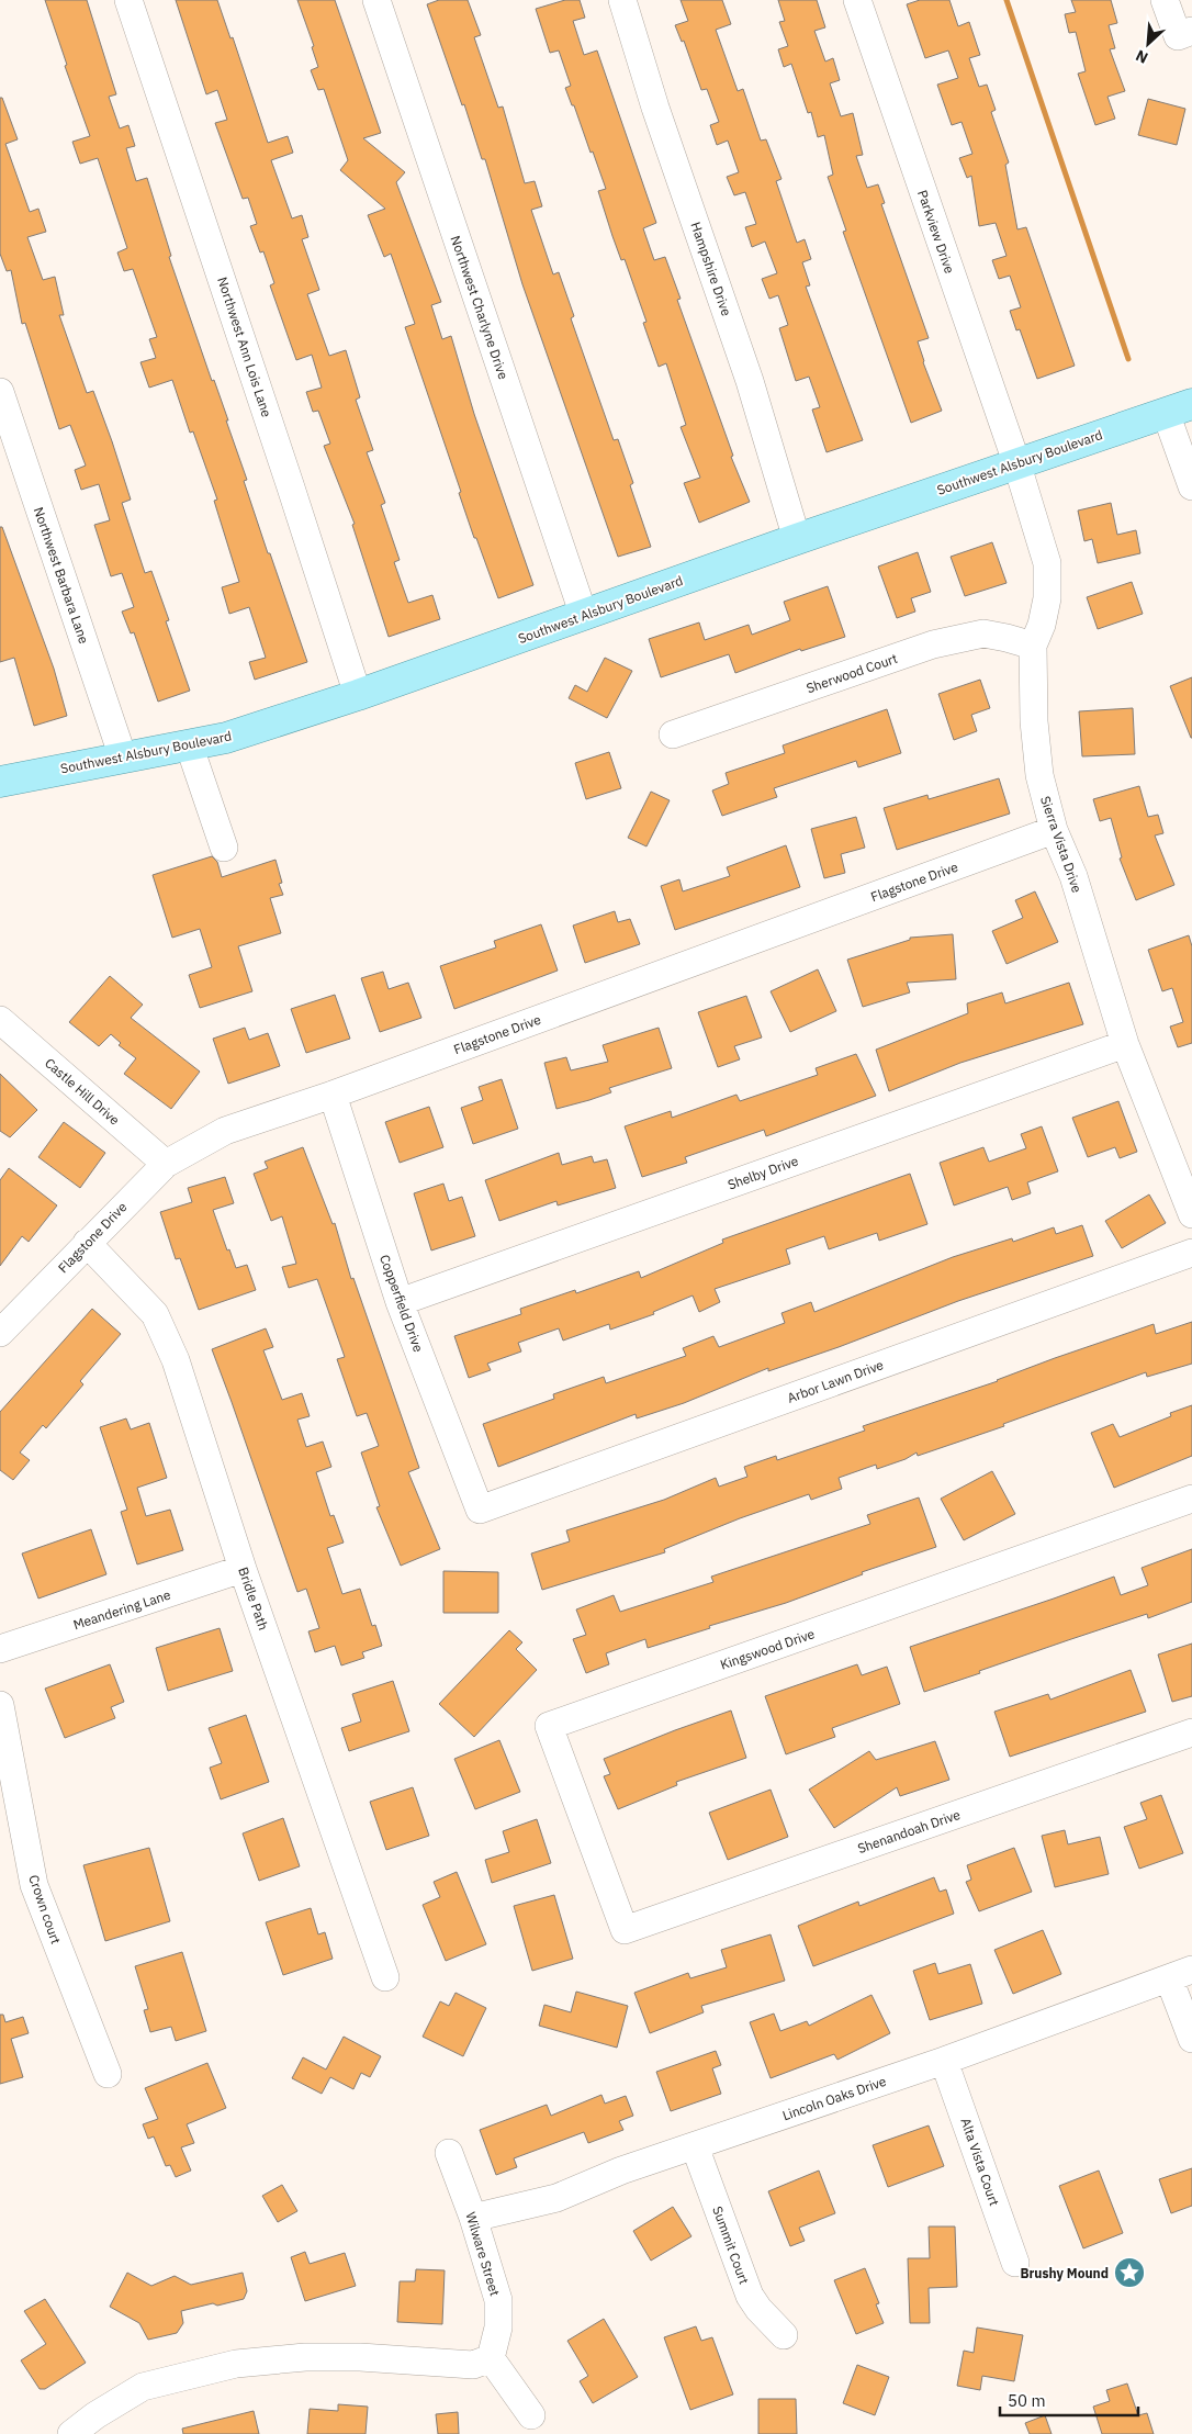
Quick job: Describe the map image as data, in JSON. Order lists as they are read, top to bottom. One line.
{"streets":{"main road":["Southwest Alsbury Boulevard"],"street":["Parkview Drive","Hampshire Drive","Northwest Charlyne Drive","Northwest Ann Lois Lane","Northwest Barbara Lane","Sherwood Court","Sierra Vista Drive","Flagstone Drive","Castle Hill Drive","Shelby Drive","Copperfield Drive","Arbor Lawn Drive","Bridle Path","Meandering Lane","Kingswood Drive","Shenandoah Drive","Crown court","Lincoln Oaks Drive","Alta Vista Court","Summit Court","Wilware Street"]},"crossings":[["Parkview Drive","Southwest Alsbury Boulevard"],["Parkview Drive","Sierra Vista Drive"],["Hampshire Drive","Southwest Alsbury Boulevard"],["Northwest Charlyne Drive","Southwest Alsbury Boulevard"],["Northwest Ann Lois Lane","Southwest Alsbury Boulevard"],["Southwest Alsbury Boulevard","Northwest Barbara Lane"],["Southwest Alsbury Boulevard","Sierra Vista Drive"],["Sherwood Court","Sierra Vista Drive"],["Sierra Vista Drive","Flagstone Drive"],["Sierra Vista Drive","Shelby Drive"],["Flagstone Drive","Castle Hill Drive"],["Flagstone Drive","Copperfield Drive"],["Flagstone Drive","Bridle Path"],["Shelby Drive","Copperfield Drive"],["Copperfield Drive","Arbor Lawn Drive"],["Bridle Path","Meandering Lane"],["Kingswood Drive","Shenandoah Drive"],["Lincoln Oaks Drive","Alta Vista Court"],["Lincoln Oaks Drive","Summit Court"],["Lincoln Oaks Drive","Wilware Street"]],"places":{"place":["Brushy Mound"]},"scale_bar":"50 m","north":"bottom left"}
